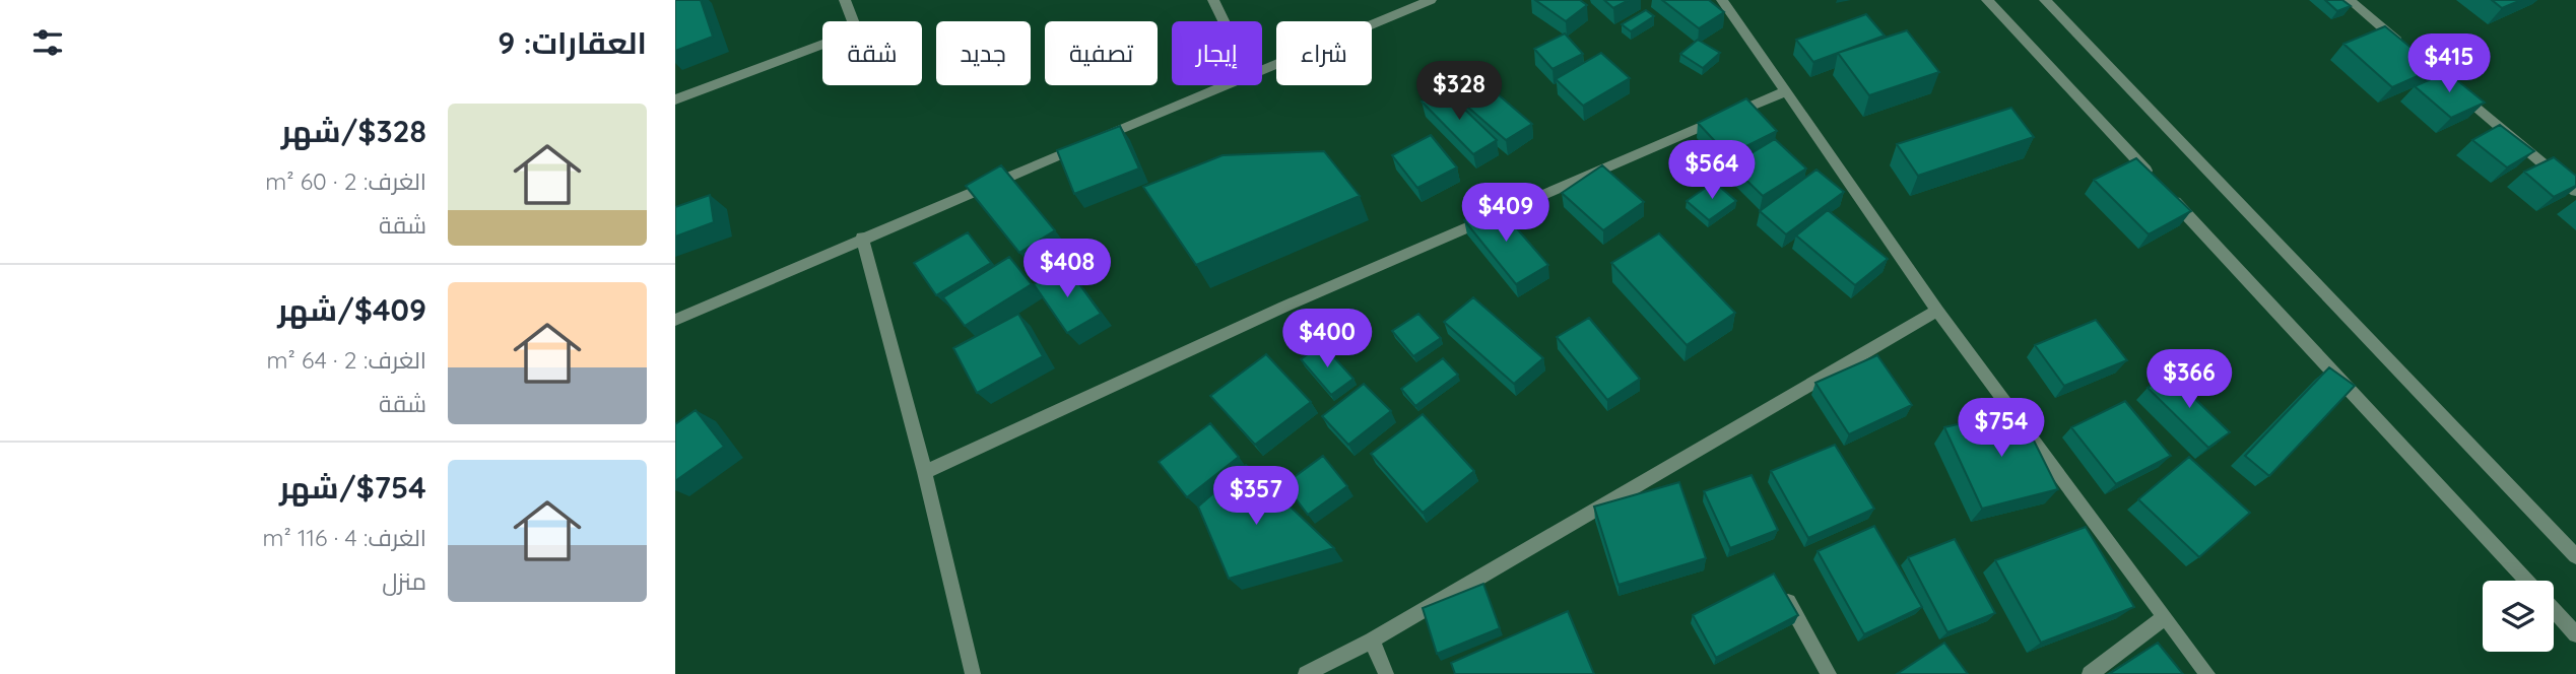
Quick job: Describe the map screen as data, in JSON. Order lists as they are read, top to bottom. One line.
{"page":{"heading":"العقارات: 9","chip":["شراء","إيجار","تصفية","جديد","شقة"],"price":["$415","$328","$564","$409","$408","$400","$366","$754","$357"],"list":[{"name":"$328/شهر","note":"الغرف: 2 · 60 m² · شقة"},{"name":"$409/شهر","note":"الغرف: 2 · 64 m² · شقة"},{"name":"$754/شهر","note":"الغرف: 4 · 116 m² · منزل"}]}}
